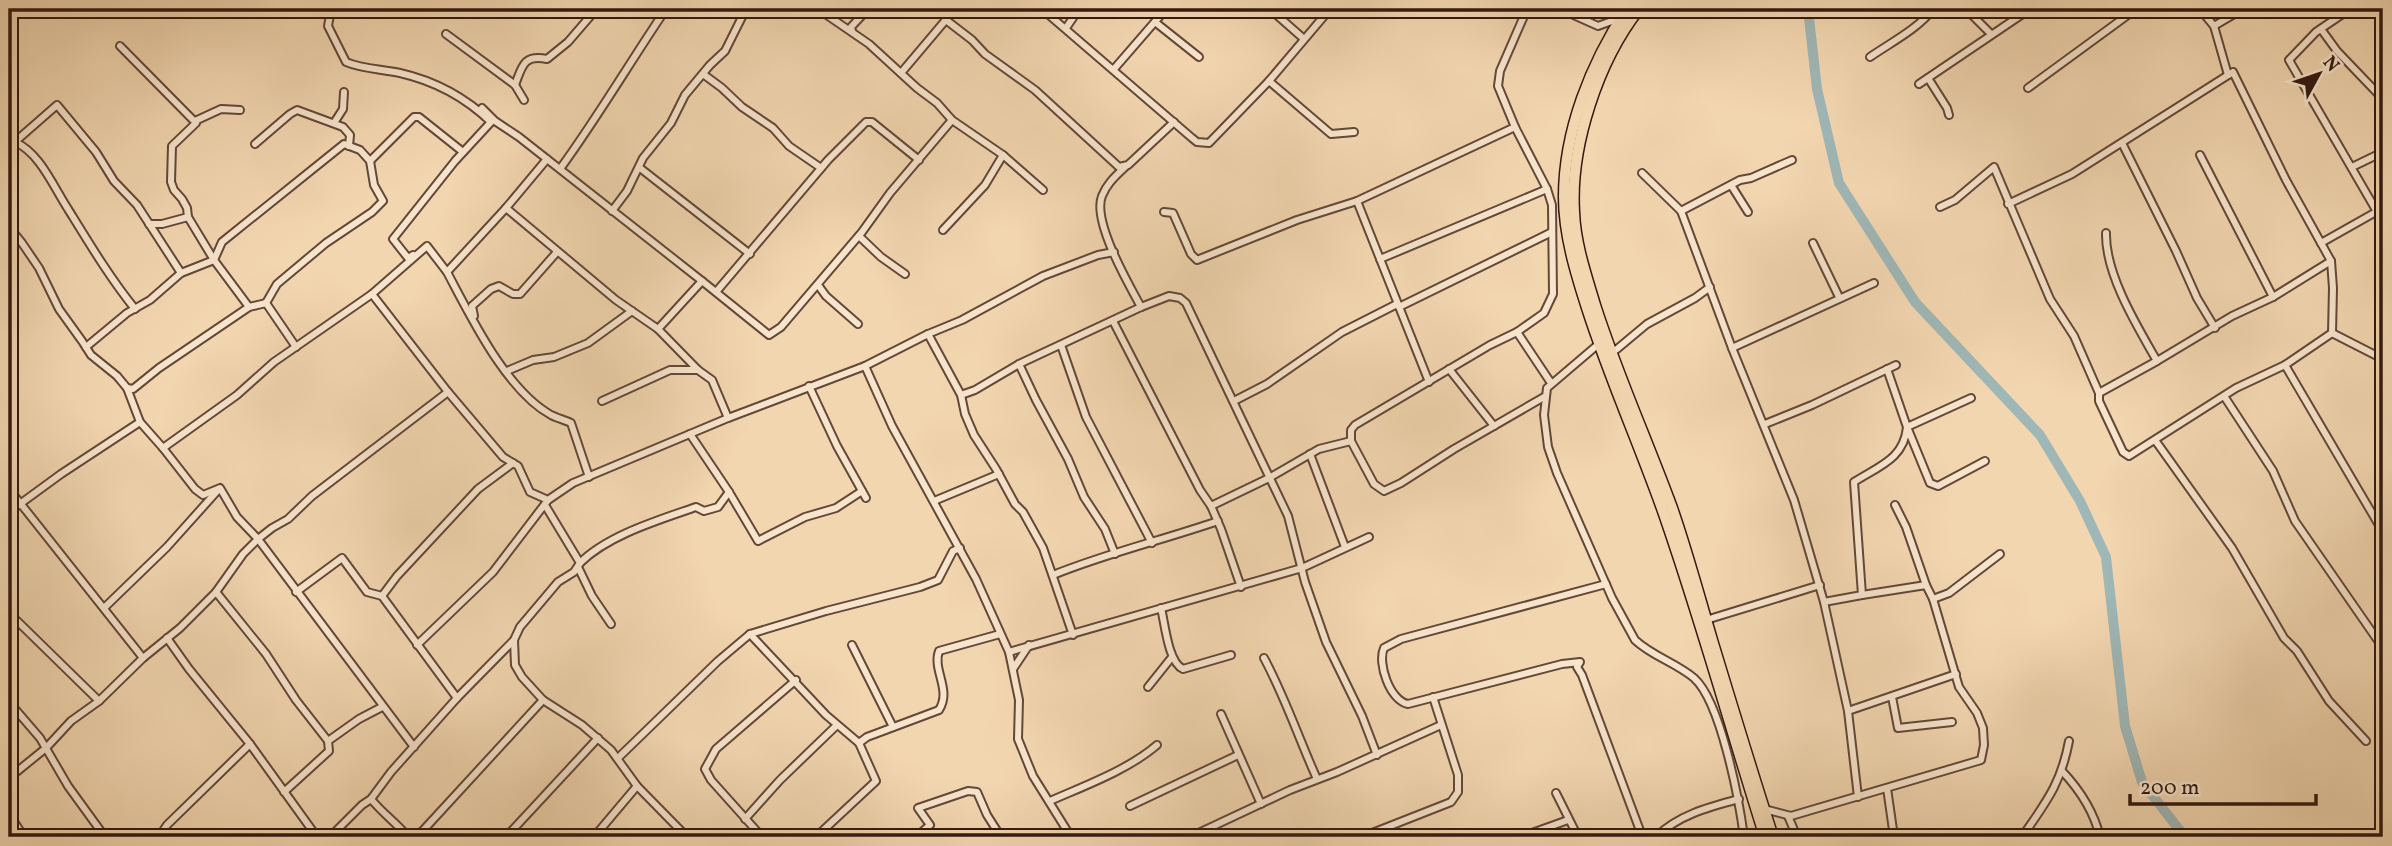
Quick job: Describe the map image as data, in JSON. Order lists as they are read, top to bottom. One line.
{"scale_bar":"200 m","north":"top right"}
